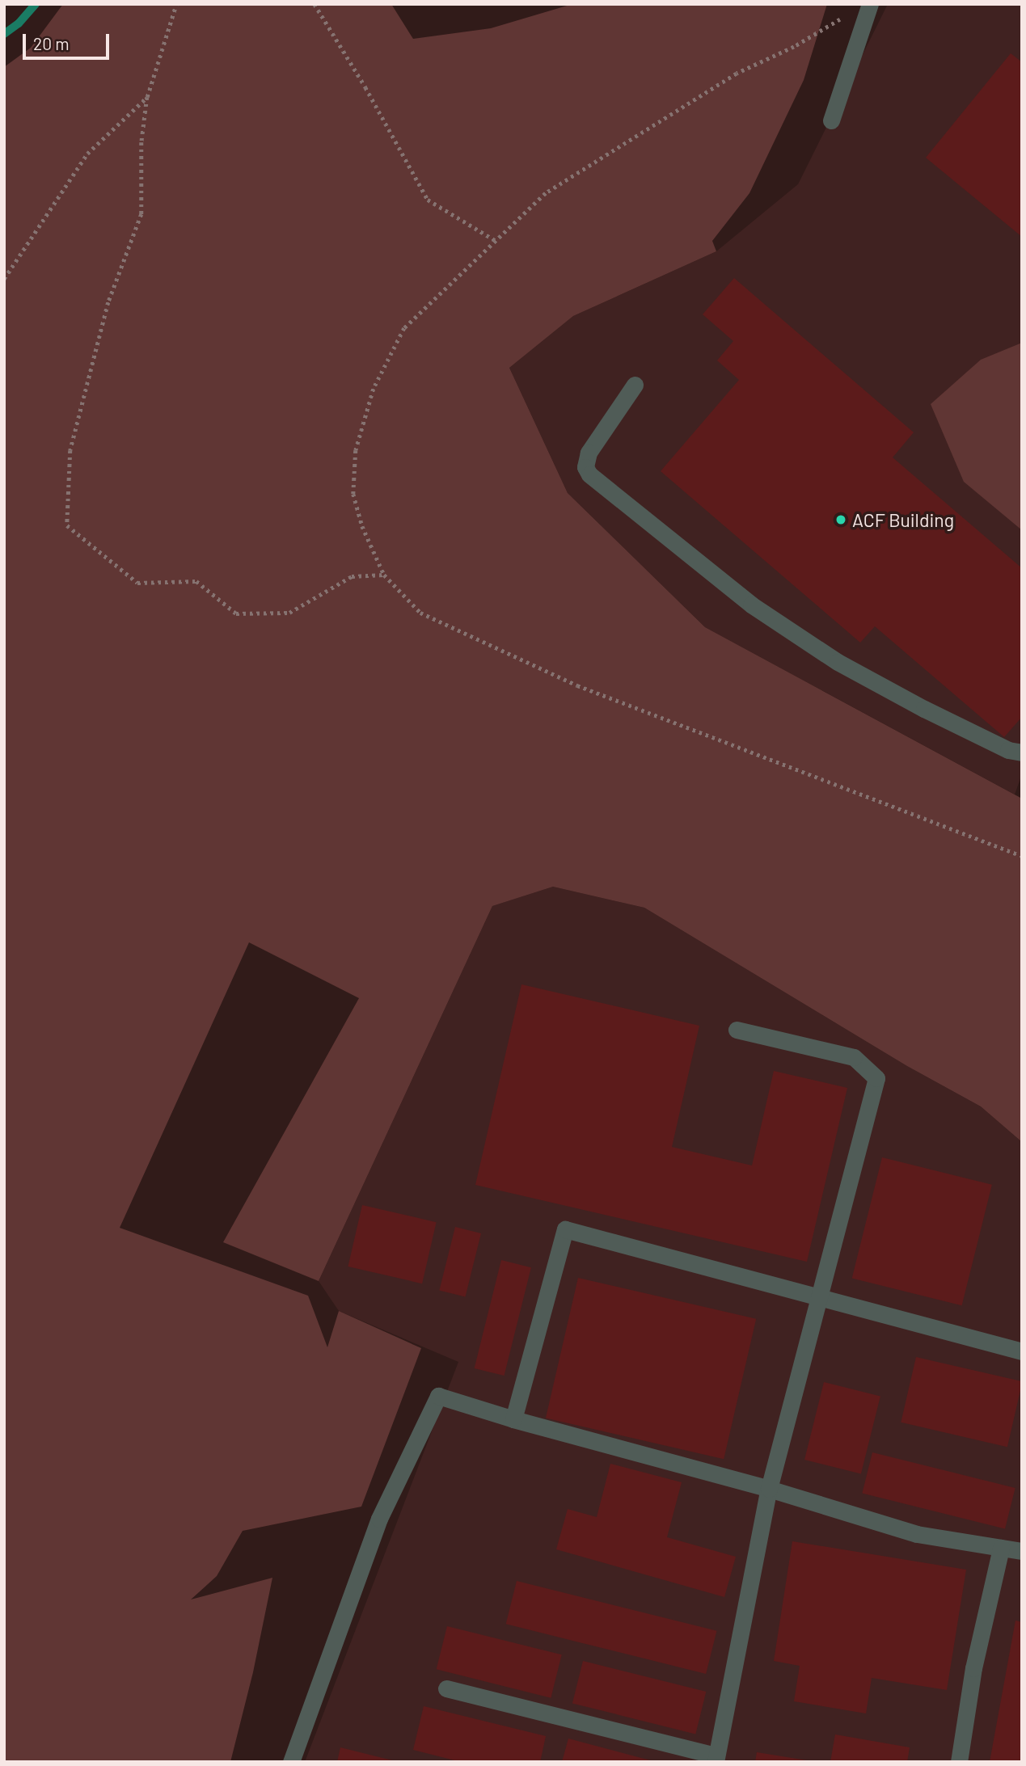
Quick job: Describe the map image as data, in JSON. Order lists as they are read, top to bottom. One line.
{"places":["ACF Building"],"scale_bar":"20 m"}
